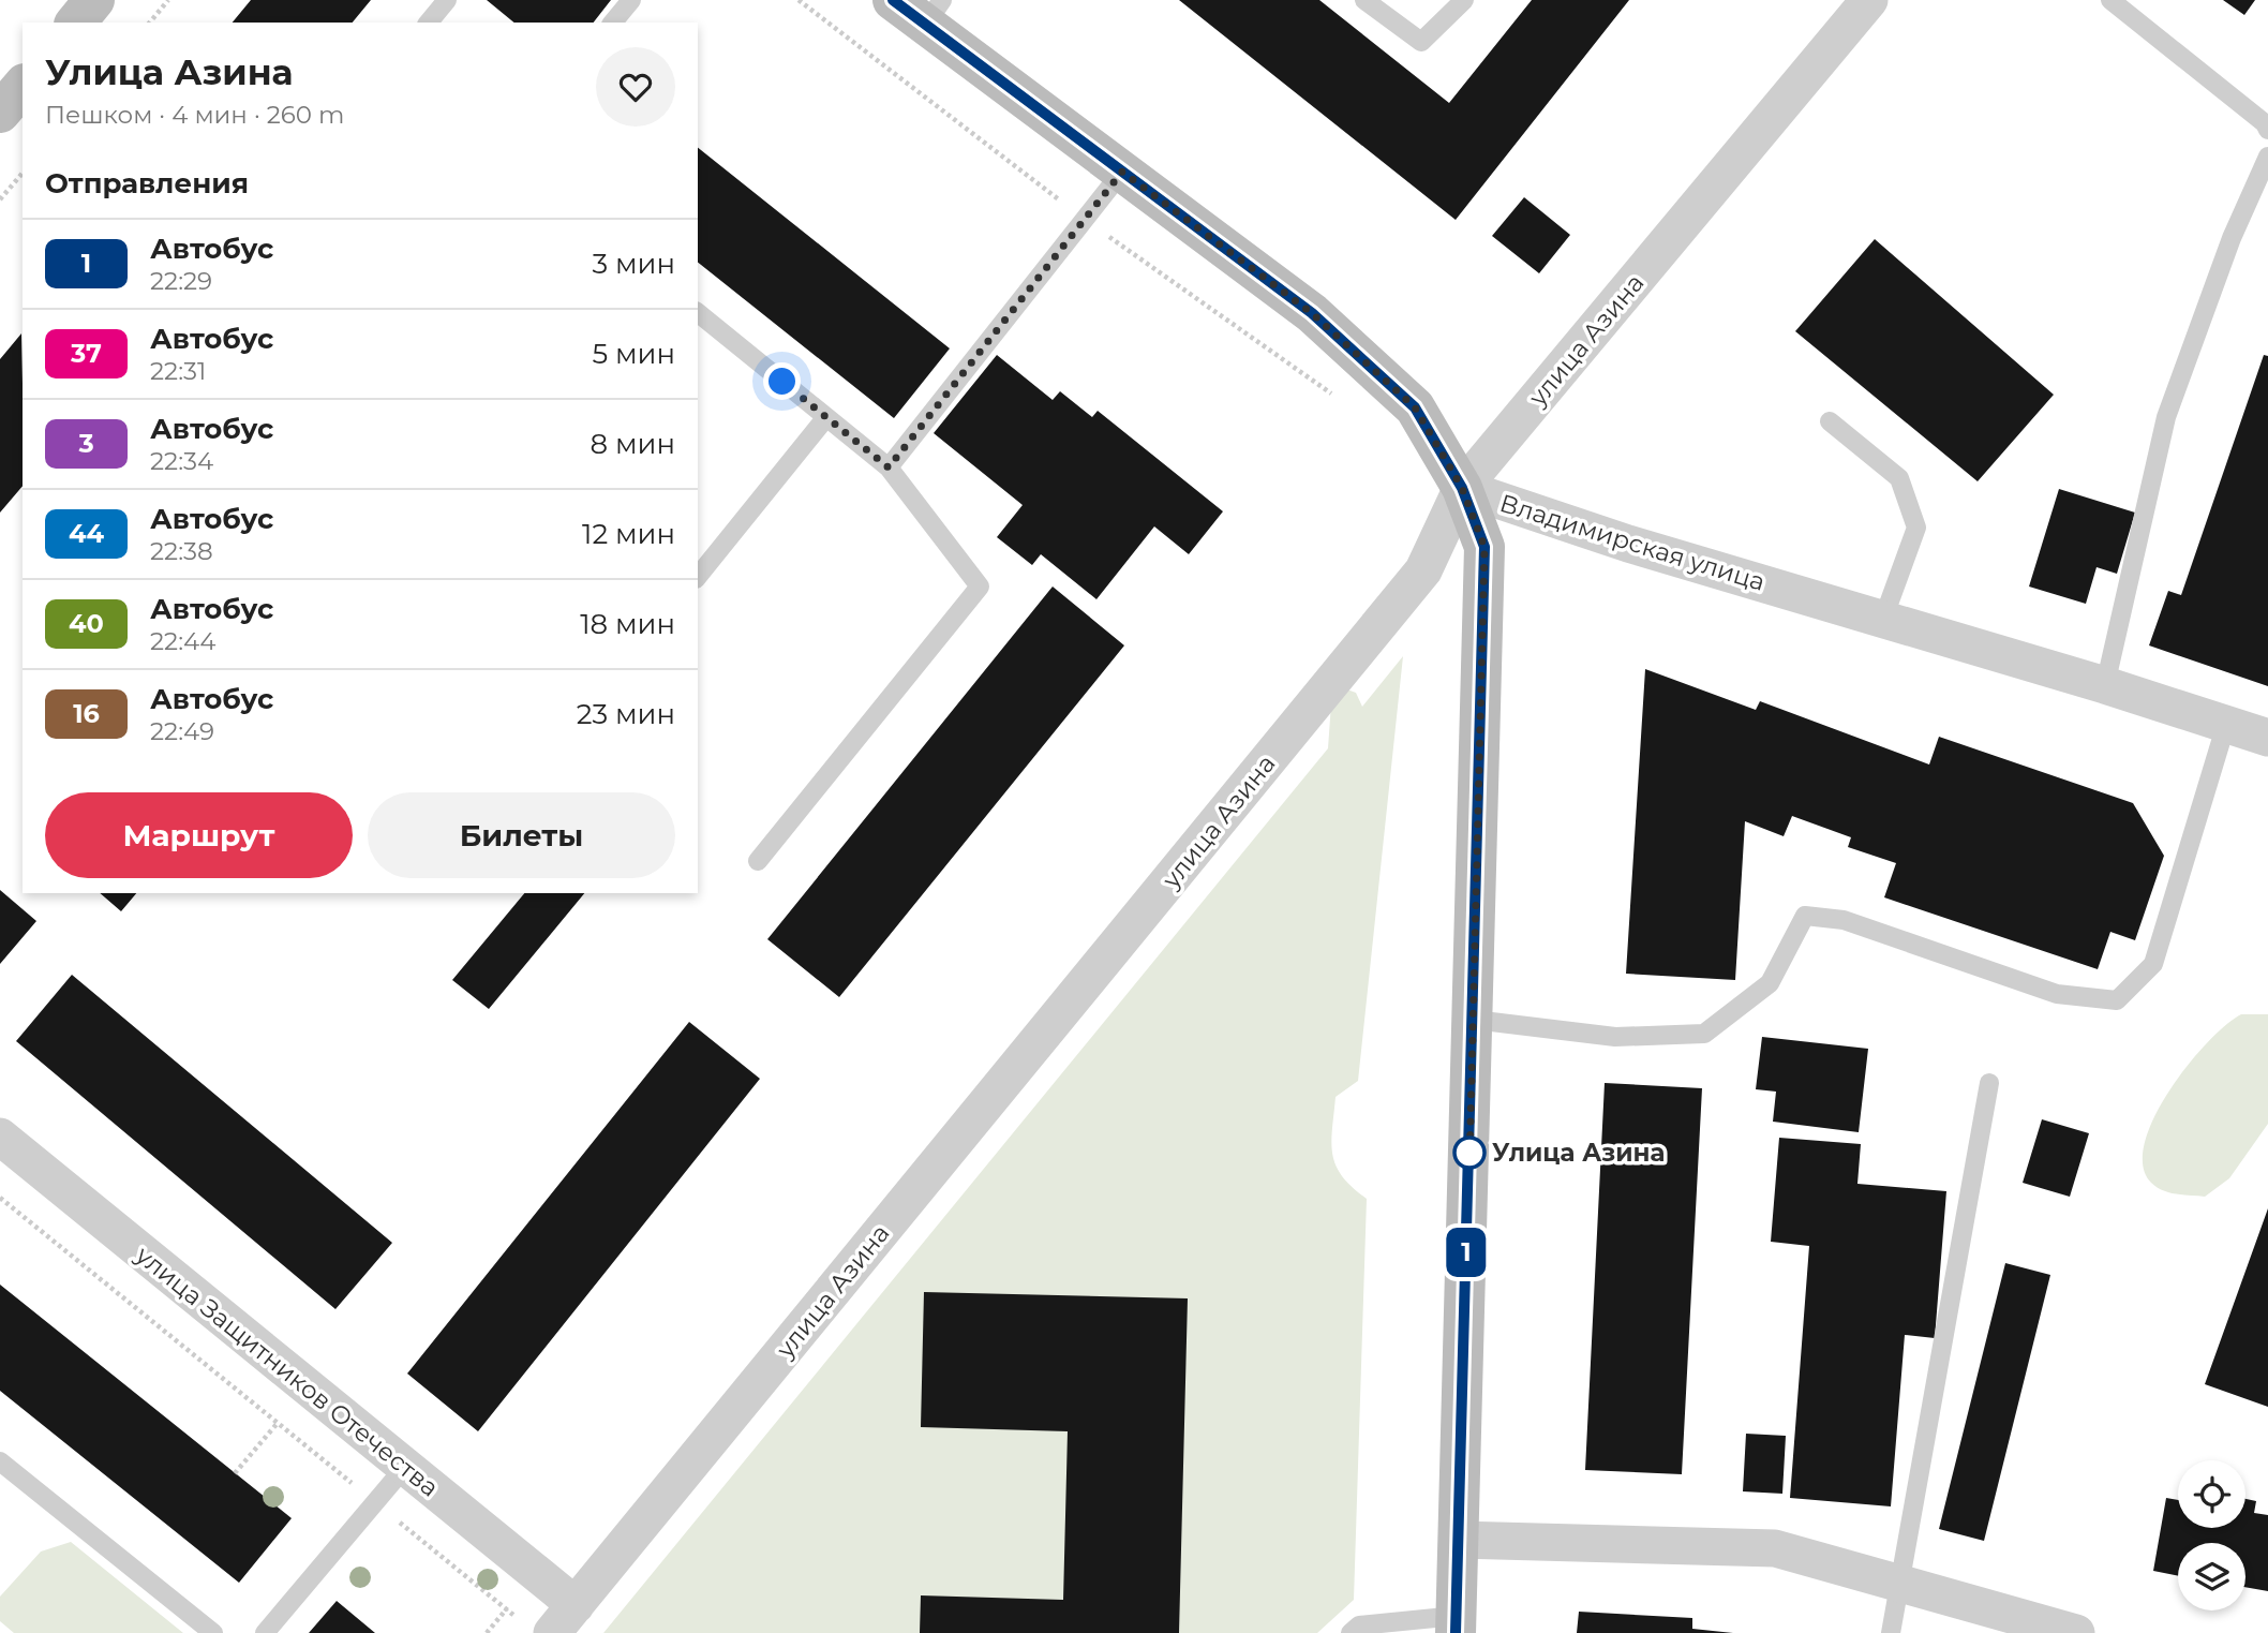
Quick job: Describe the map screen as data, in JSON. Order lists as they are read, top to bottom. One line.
{"streets":{"street":["улица Азина","Владимирская улица","улица Защитников Отечества"]},"crossings":[["улица Азина","Владимирская улица"],["улица Азина","улица Защитников Отечества"]],"places":["Улица Азина"],"lines":["bus line 1"],"page":{"on_map":"1","heading":[["Улица Азина","Пешком · 4 мин · 260 m"],"Отправления"],"list":[{"mark":"1","name":"Автобус","note":"22:29","value":"3 мин"},{"mark":"37","name":"Автобус","note":"22:31","value":"5 мин"},{"mark":"3","name":"Автобус","note":"22:34","value":"8 мин"},{"mark":"44","name":"Автобус","note":"22:38","value":"12 мин"},{"mark":"40","name":"Автобус","note":"22:44","value":"18 мин"},{"mark":"16","name":"Автобус","note":"22:49","value":"23 мин"}],"buttons":["Маршрут","Билеты"]}}
